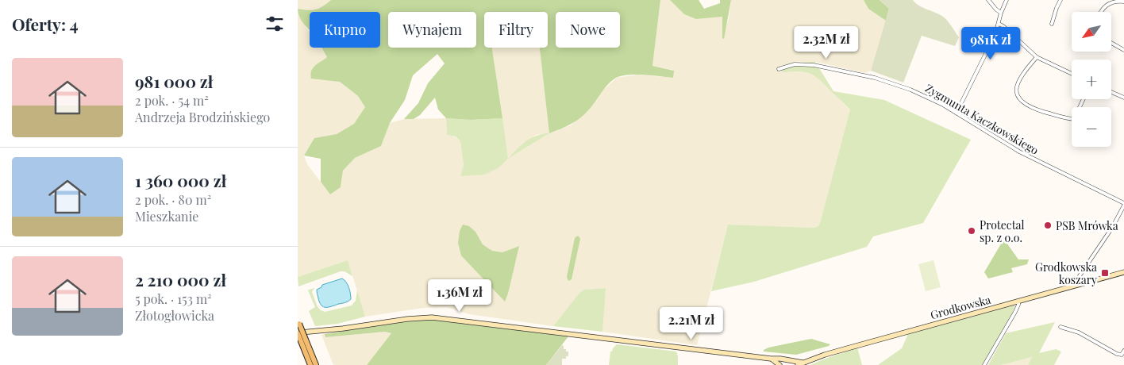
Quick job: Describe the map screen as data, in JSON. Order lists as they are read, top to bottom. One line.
{"streets":{"main road":["Grodkowska"],"street":["Zygmunta Kaczkowskiego"]},"places":{"other":["PSB Mrówka","Protectal sp. z o.o."],"transit":["Grodkowska koszary"]},"north":"bottom left","page":{"heading":"Oferty: 4","map_buttons":["+","−"],"chip":["Kupno","Wynajem","Filtry","Nowe"],"price":["2.32M zł","981K zł","1.36M zł","2.21M zł"],"list":[{"name":"981 000 zł","note":"2 pok. · 54 m² · Andrzeja Brodzińskiego"},{"name":"1 360 000 zł","note":"2 pok. · 80 m² · Mieszkanie"},{"name":"2 210 000 zł","note":"5 pok. · 153 m² · Złotogłowicka"}]}}
